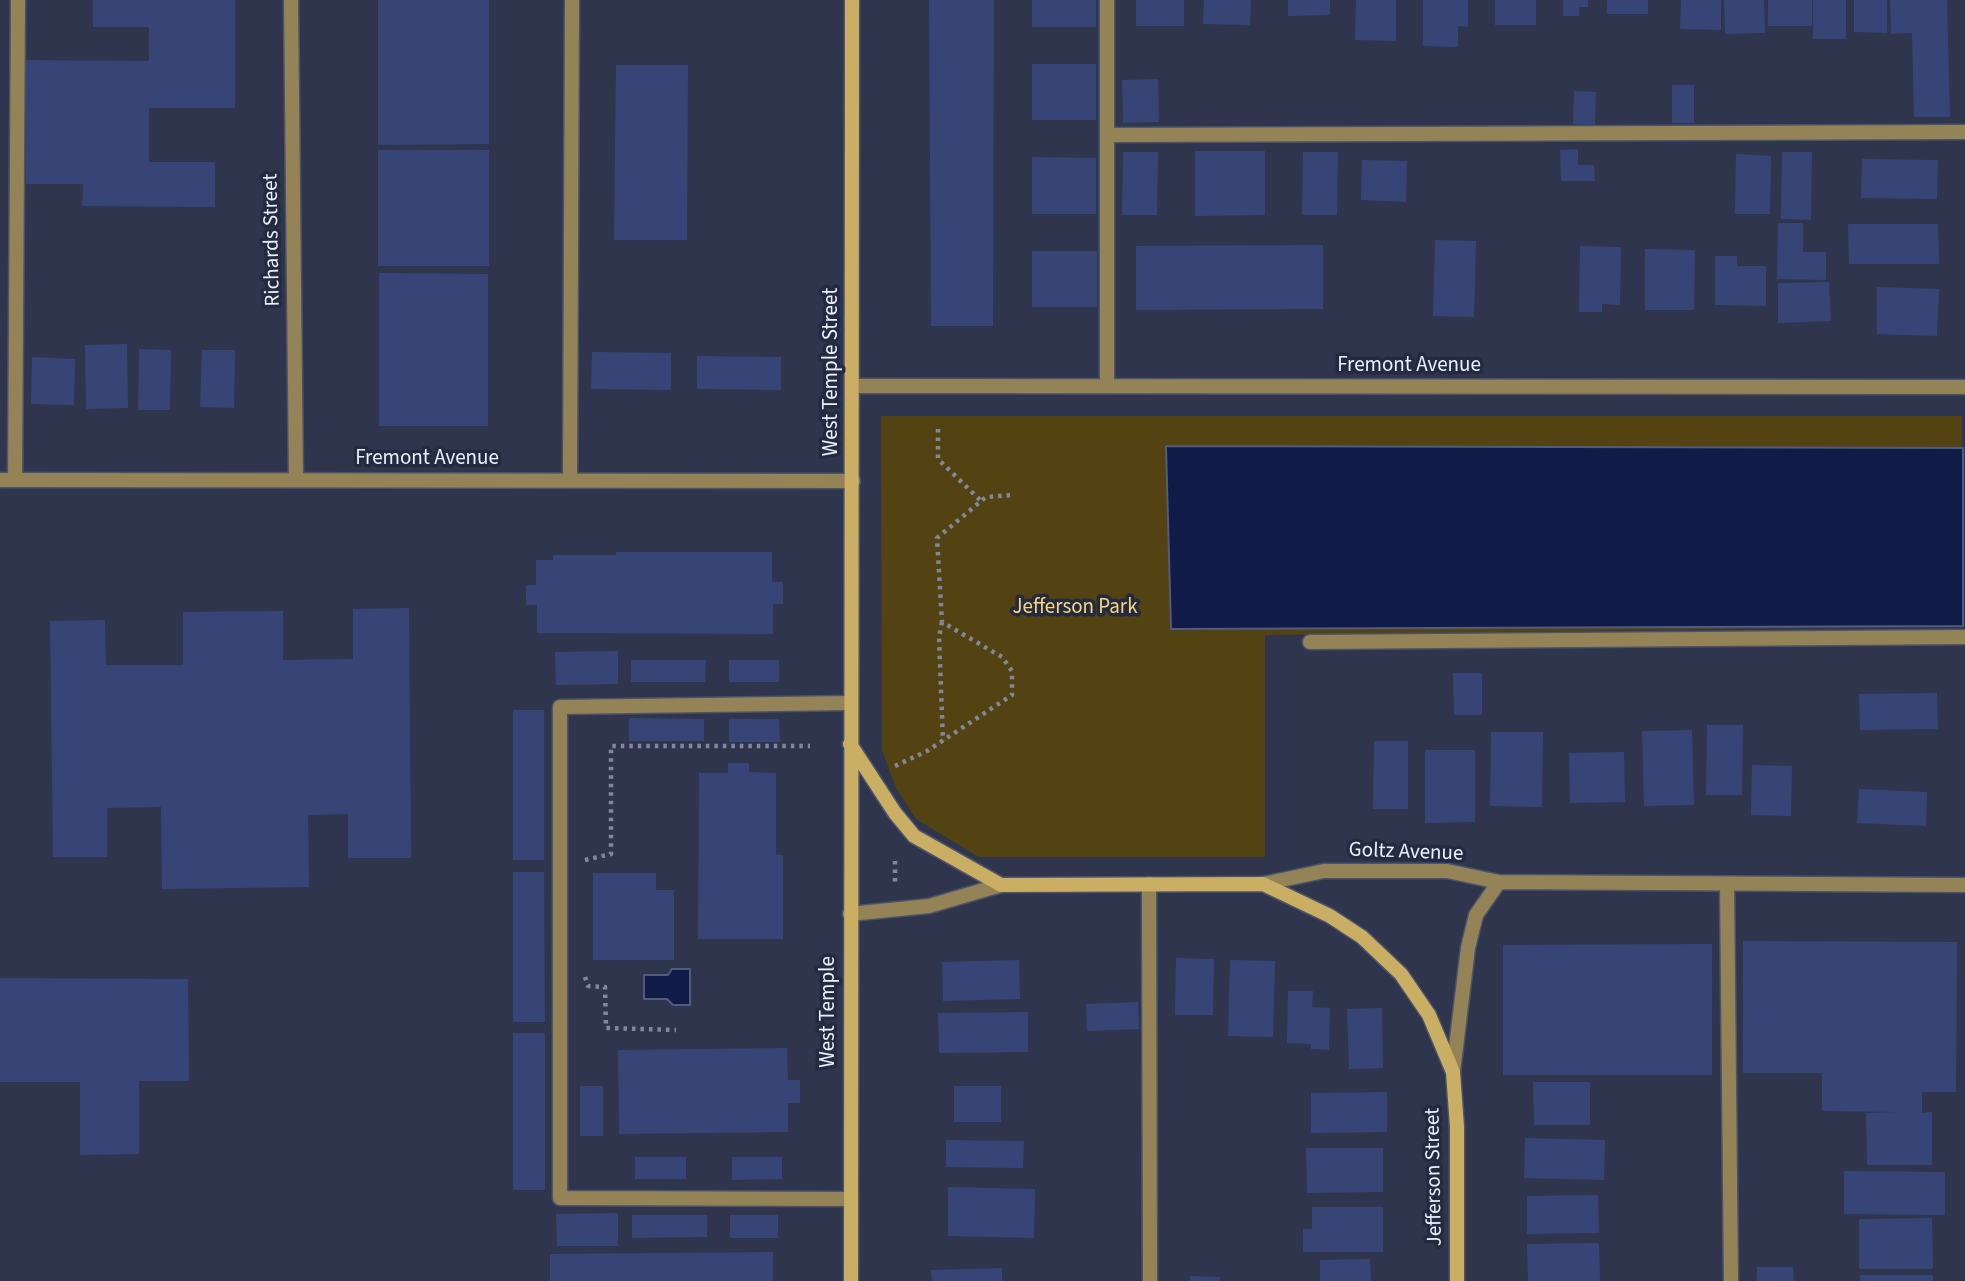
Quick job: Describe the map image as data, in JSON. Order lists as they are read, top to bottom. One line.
{"streets":{"street":["Richards Street","Fremont Avenue","West Temple Street","Goltz Avenue","West Temple","Jefferson Street"]},"crossings":[["Richards Street","Fremont Avenue"],["Fremont Avenue","West Temple Street"],["West Temple Street","West Temple"],["Goltz Avenue","West Temple"],["Goltz Avenue","Jefferson Street"]],"parks":["Jefferson Park"]}
